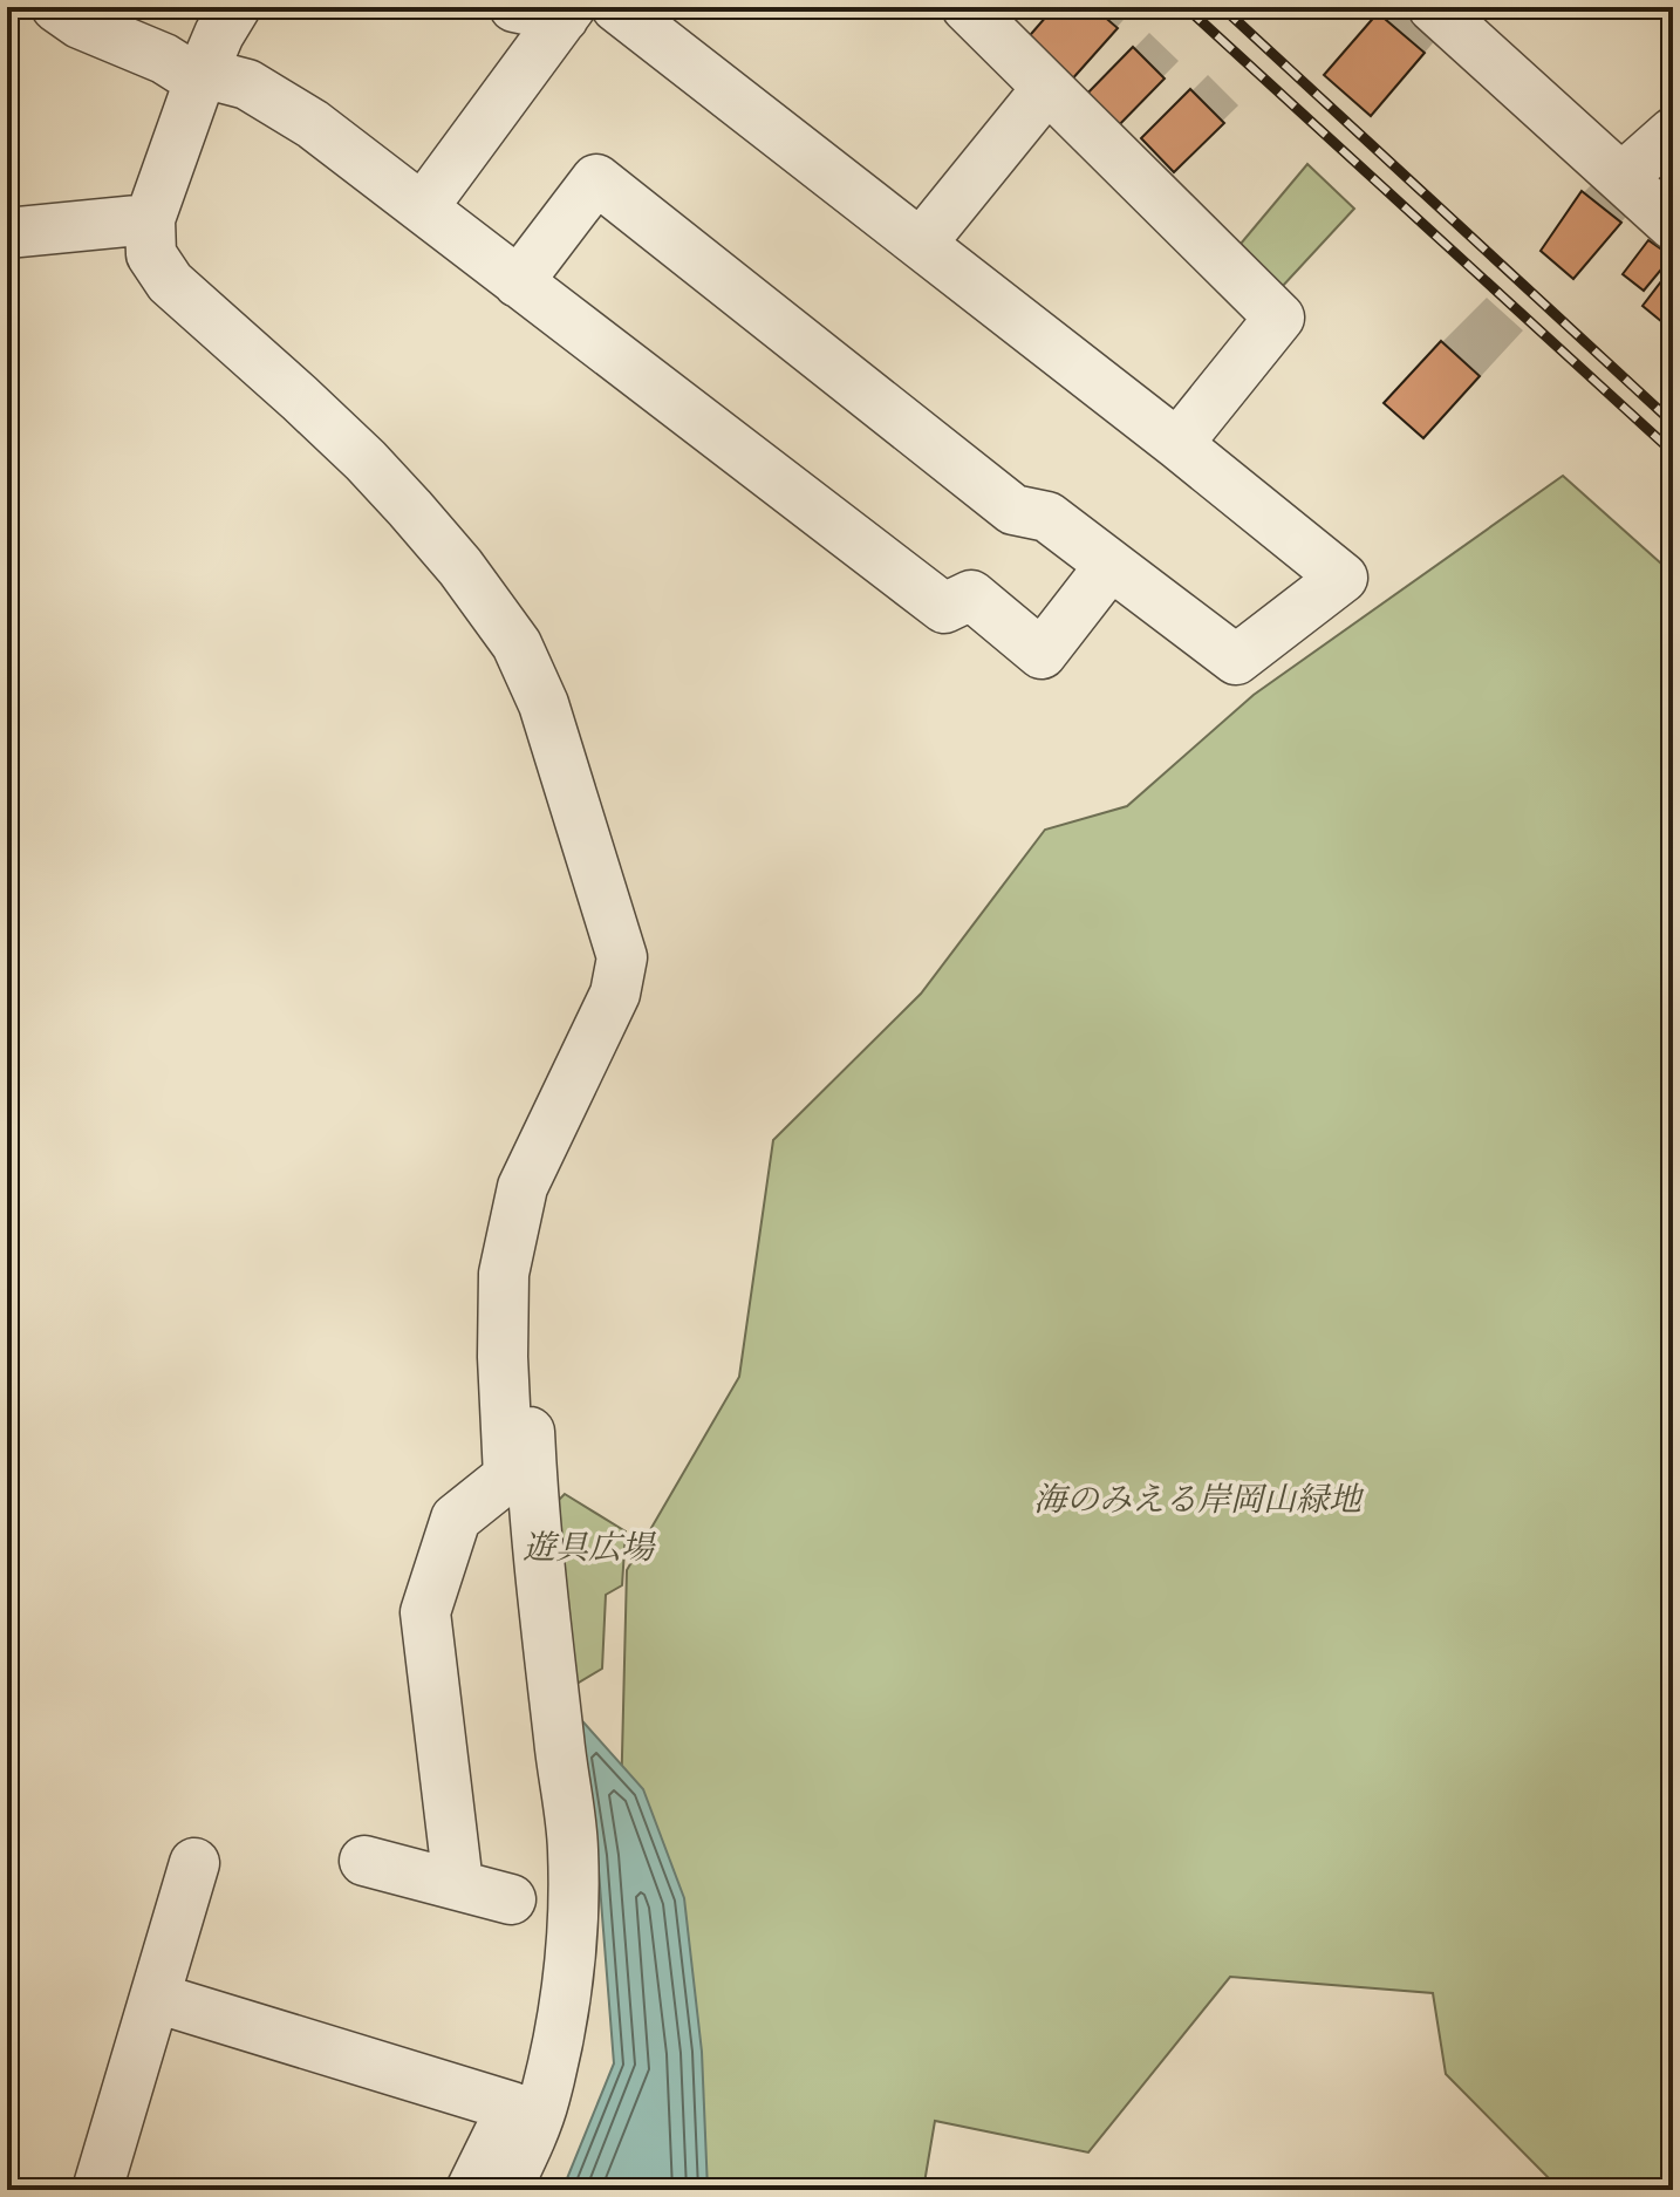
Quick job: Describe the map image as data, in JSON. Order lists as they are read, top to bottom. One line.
{"parks":["海のみえる岸岡山緑地","遊具広場"]}
